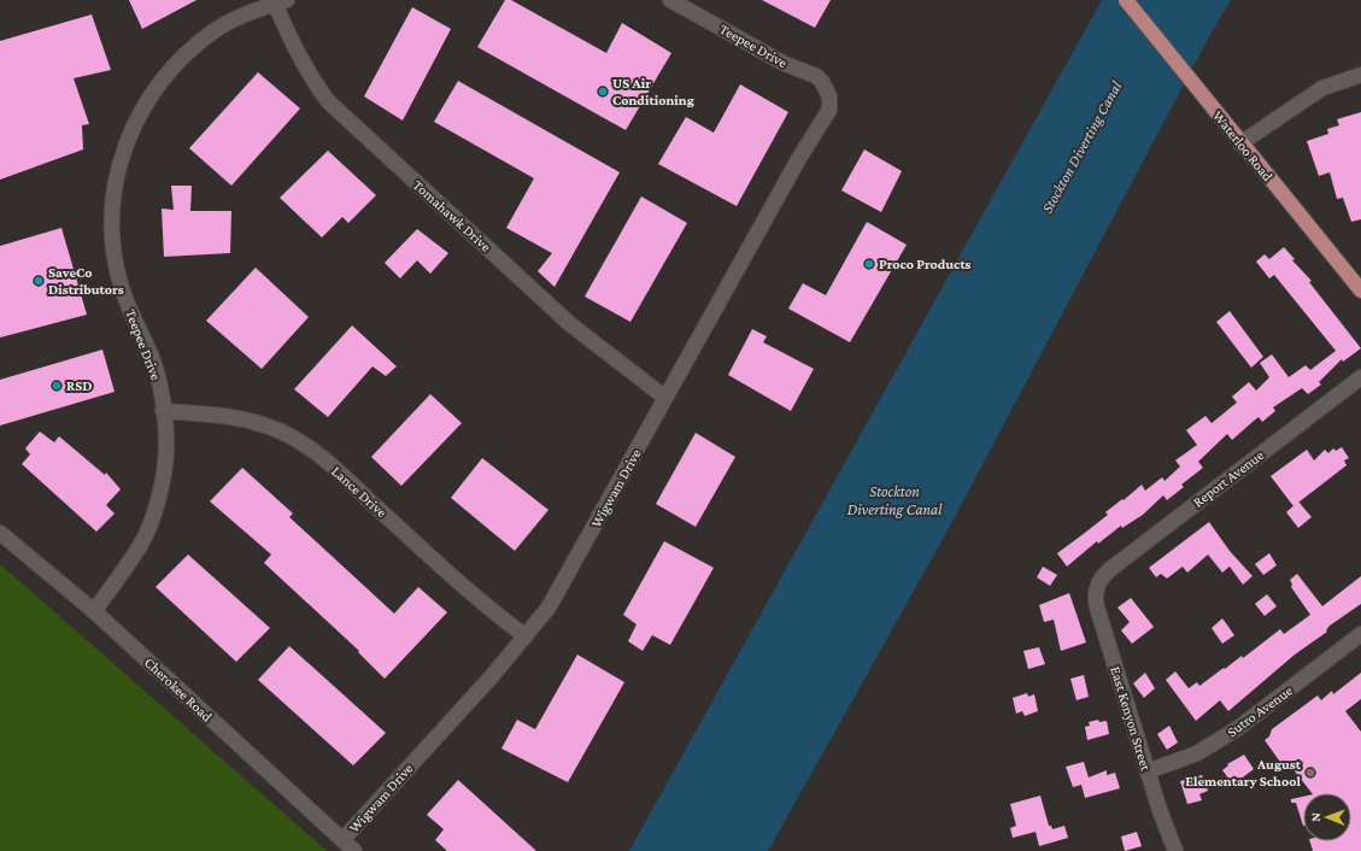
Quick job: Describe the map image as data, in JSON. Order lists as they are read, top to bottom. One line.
{"streets":{"main road":["Waterloo Road"],"street":["Teepee Drive","Tomahawk Drive","Report Avenue","Wigwam Drive","Lance Drive","Cherokee Road","Sutro Avenue","East Kenyon Street"]},"crossings":[["Teepee Drive","Tomahawk Drive"],["Teepee Drive","Wigwam Drive"],["Teepee Drive","Lance Drive"],["Teepee Drive","Cherokee Road"],["Tomahawk Drive","Wigwam Drive"],["Report Avenue","East Kenyon Street"],["Wigwam Drive","Lance Drive"],["Wigwam Drive","Cherokee Road"],["Sutro Avenue","East Kenyon Street"]],"water":["Stockton Diverting Canal"],"places":["US Air Conditioning","Proco Products","SaveCo Distributors","RSD","August Elementary School"],"north":"left"}
